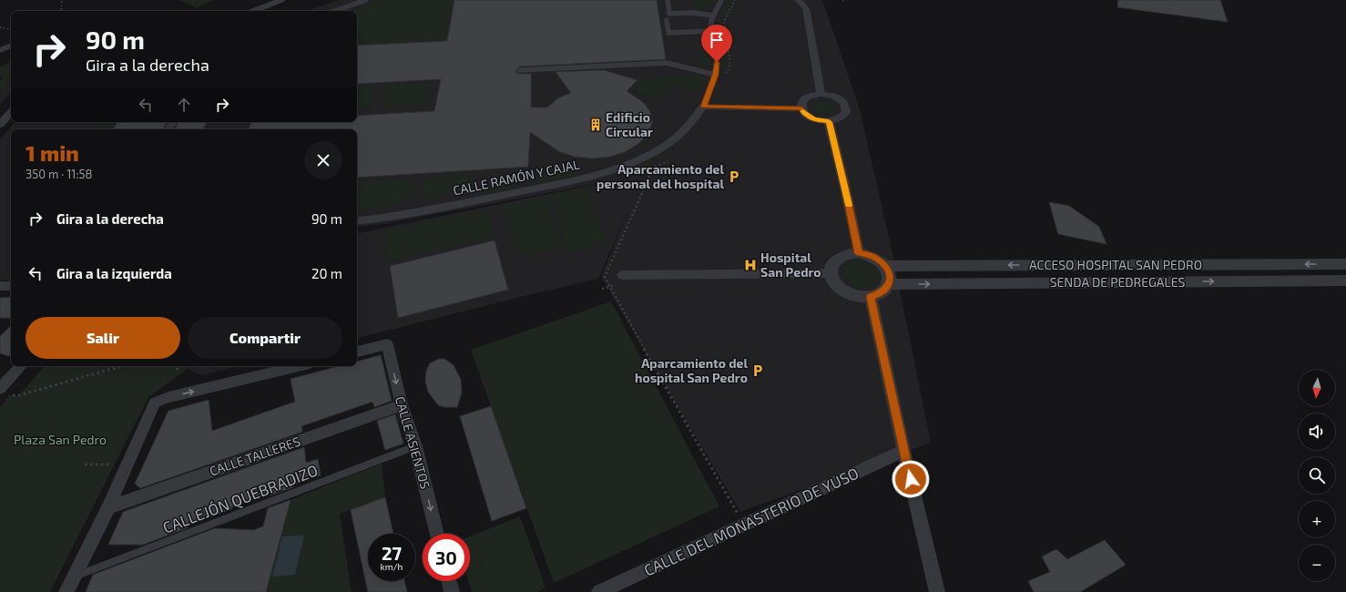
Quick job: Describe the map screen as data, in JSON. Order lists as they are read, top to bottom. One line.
{"streets":{"street":["CALLE RAMÓN Y CAJAL","ACCESO HOSPITAL SAN PEDRO","SENDA DE PEDREGALES","CALLE ASIENTOS","CALLE TALLERES","CALLE DEL MONASTERIO DE YUSO"],"lane":["CALLEJÓN QUEBRADIZO"]},"crossings":[["ACCESO HOSPITAL SAN PEDRO","SENDA DE PEDREGALES"],["CALLE ASIENTOS","CALLE TALLERES"],["CALLE ASIENTOS","CALLEJÓN QUEBRADIZO"]],"one_way":["ACCESO HOSPITAL SAN PEDRO","SENDA DE PEDREGALES","CALLE ASIENTOS"],"parks":["Plaza San Pedro"],"places":{"building":["Edificio Circular"],"parking":["Aparcamiento del personal del hospital","Aparcamiento del hospital San Pedro"],"hospital":["Hospital San Pedro"]},"north":"bottom","page":{"turn":["90 m","Gira a la derecha"],"heading":["1 min","350 m · 11:58"],"list":[{"name":"Gira a la derecha","value":"90 m"},{"name":"Gira a la izquierda","value":"20 m"}],"buttons":["Salir","Compartir"],"map_buttons":["+","−"],"speed":"27 km/h","limit":"30"}}
